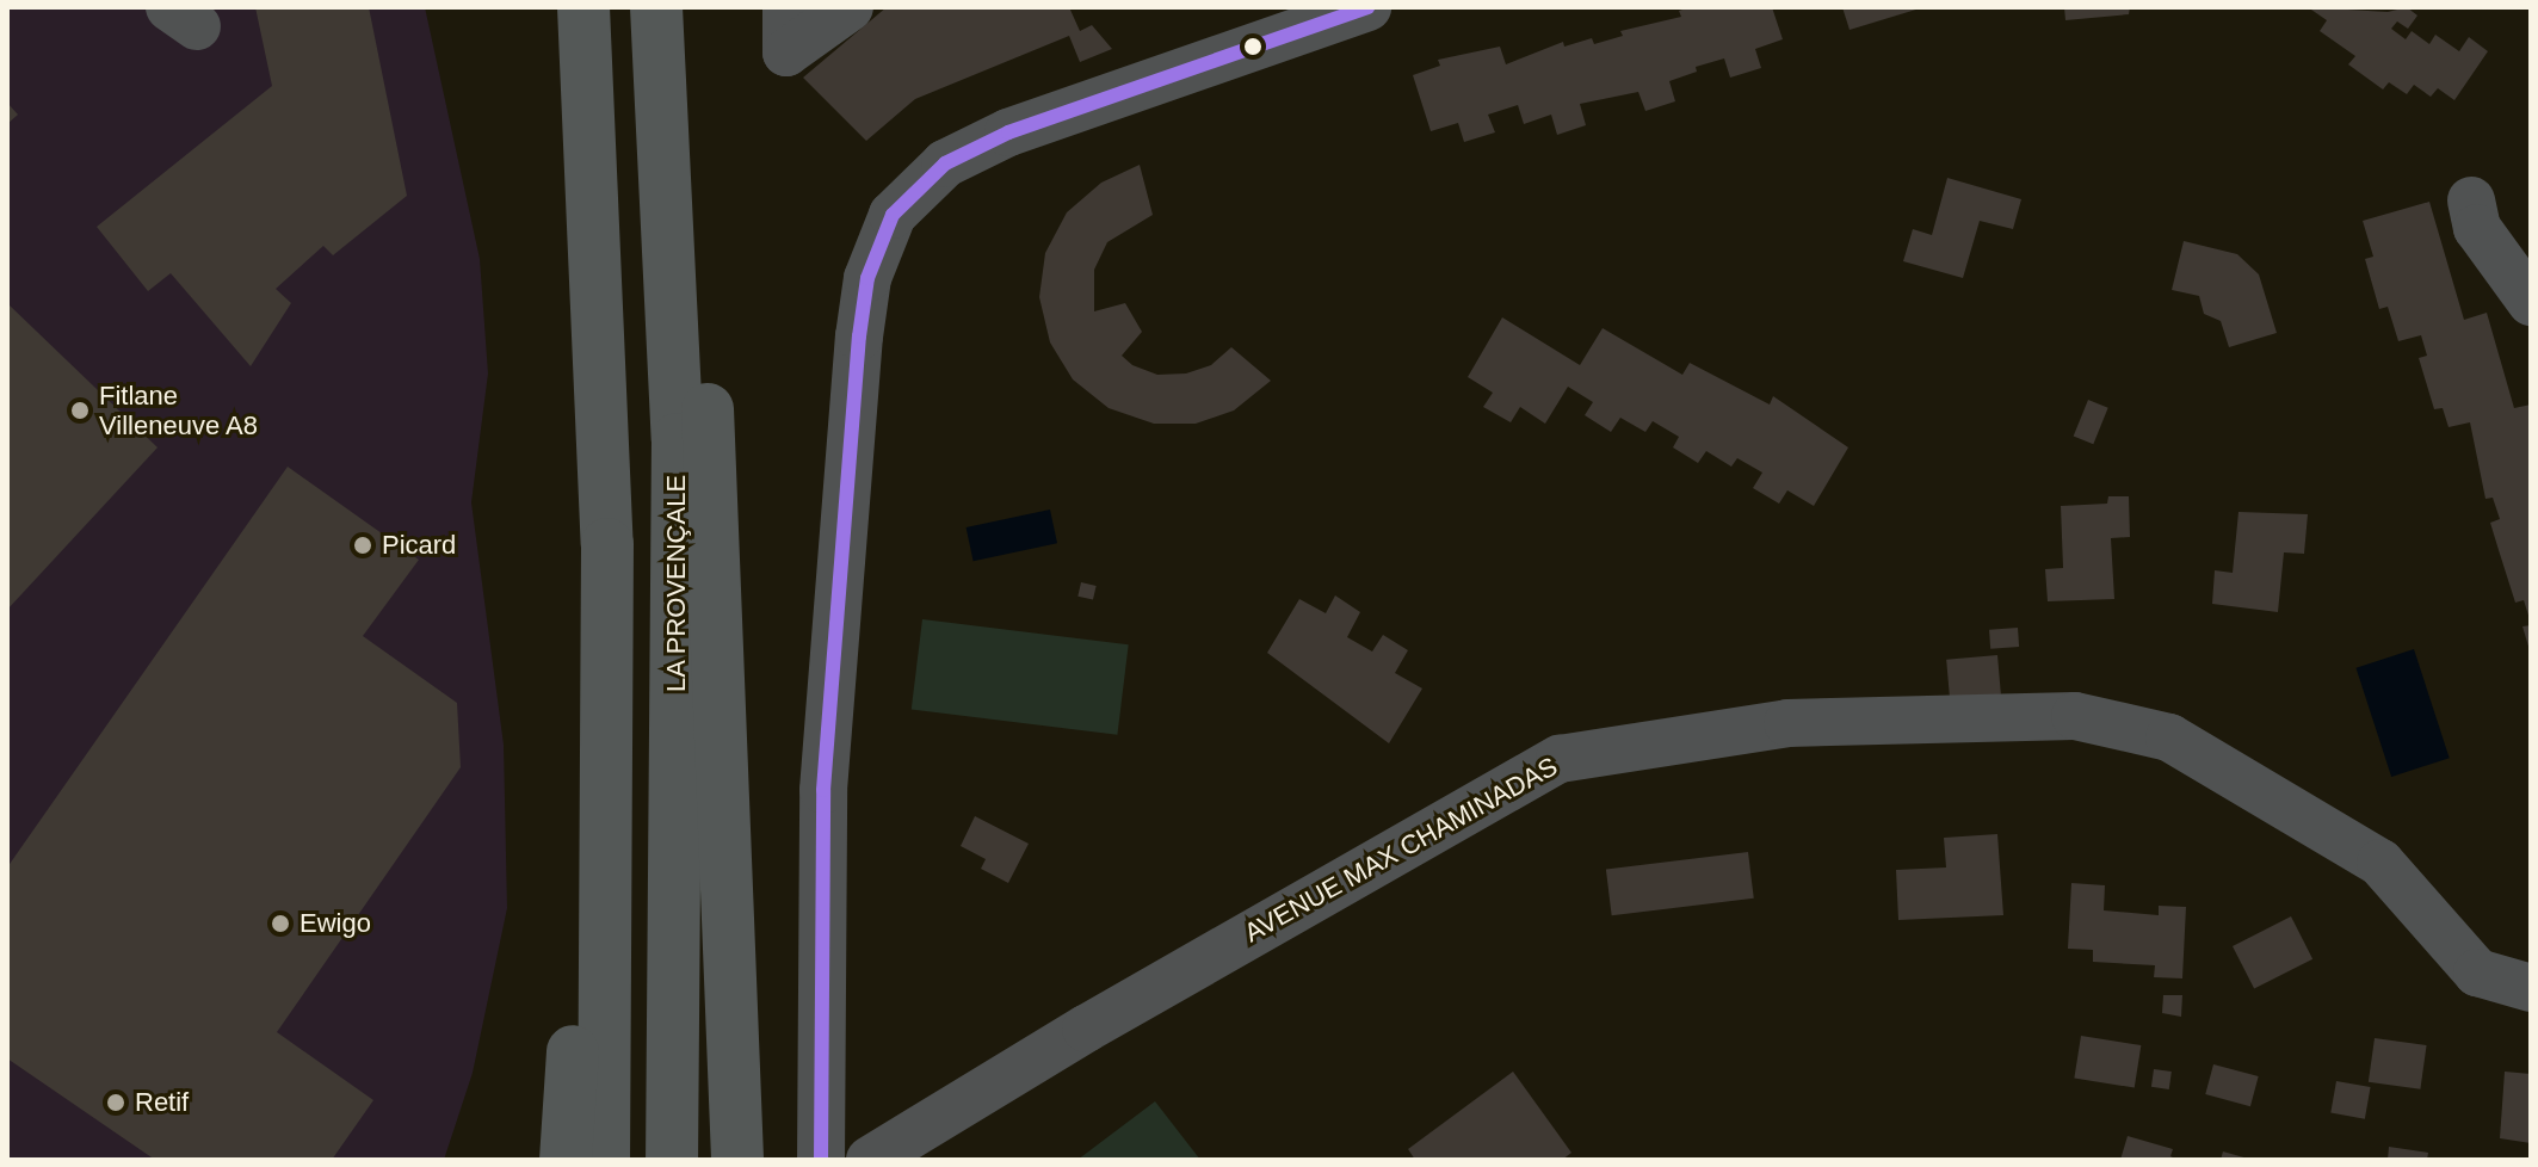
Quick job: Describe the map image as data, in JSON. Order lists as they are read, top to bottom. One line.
{"streets":{"highway":["LA PROVENÇALE"],"street":["AVENUE MAX CHAMINADAS"]},"places":["Fitlane Villeneuve A8","Picard","Ewigo","Retif"]}
